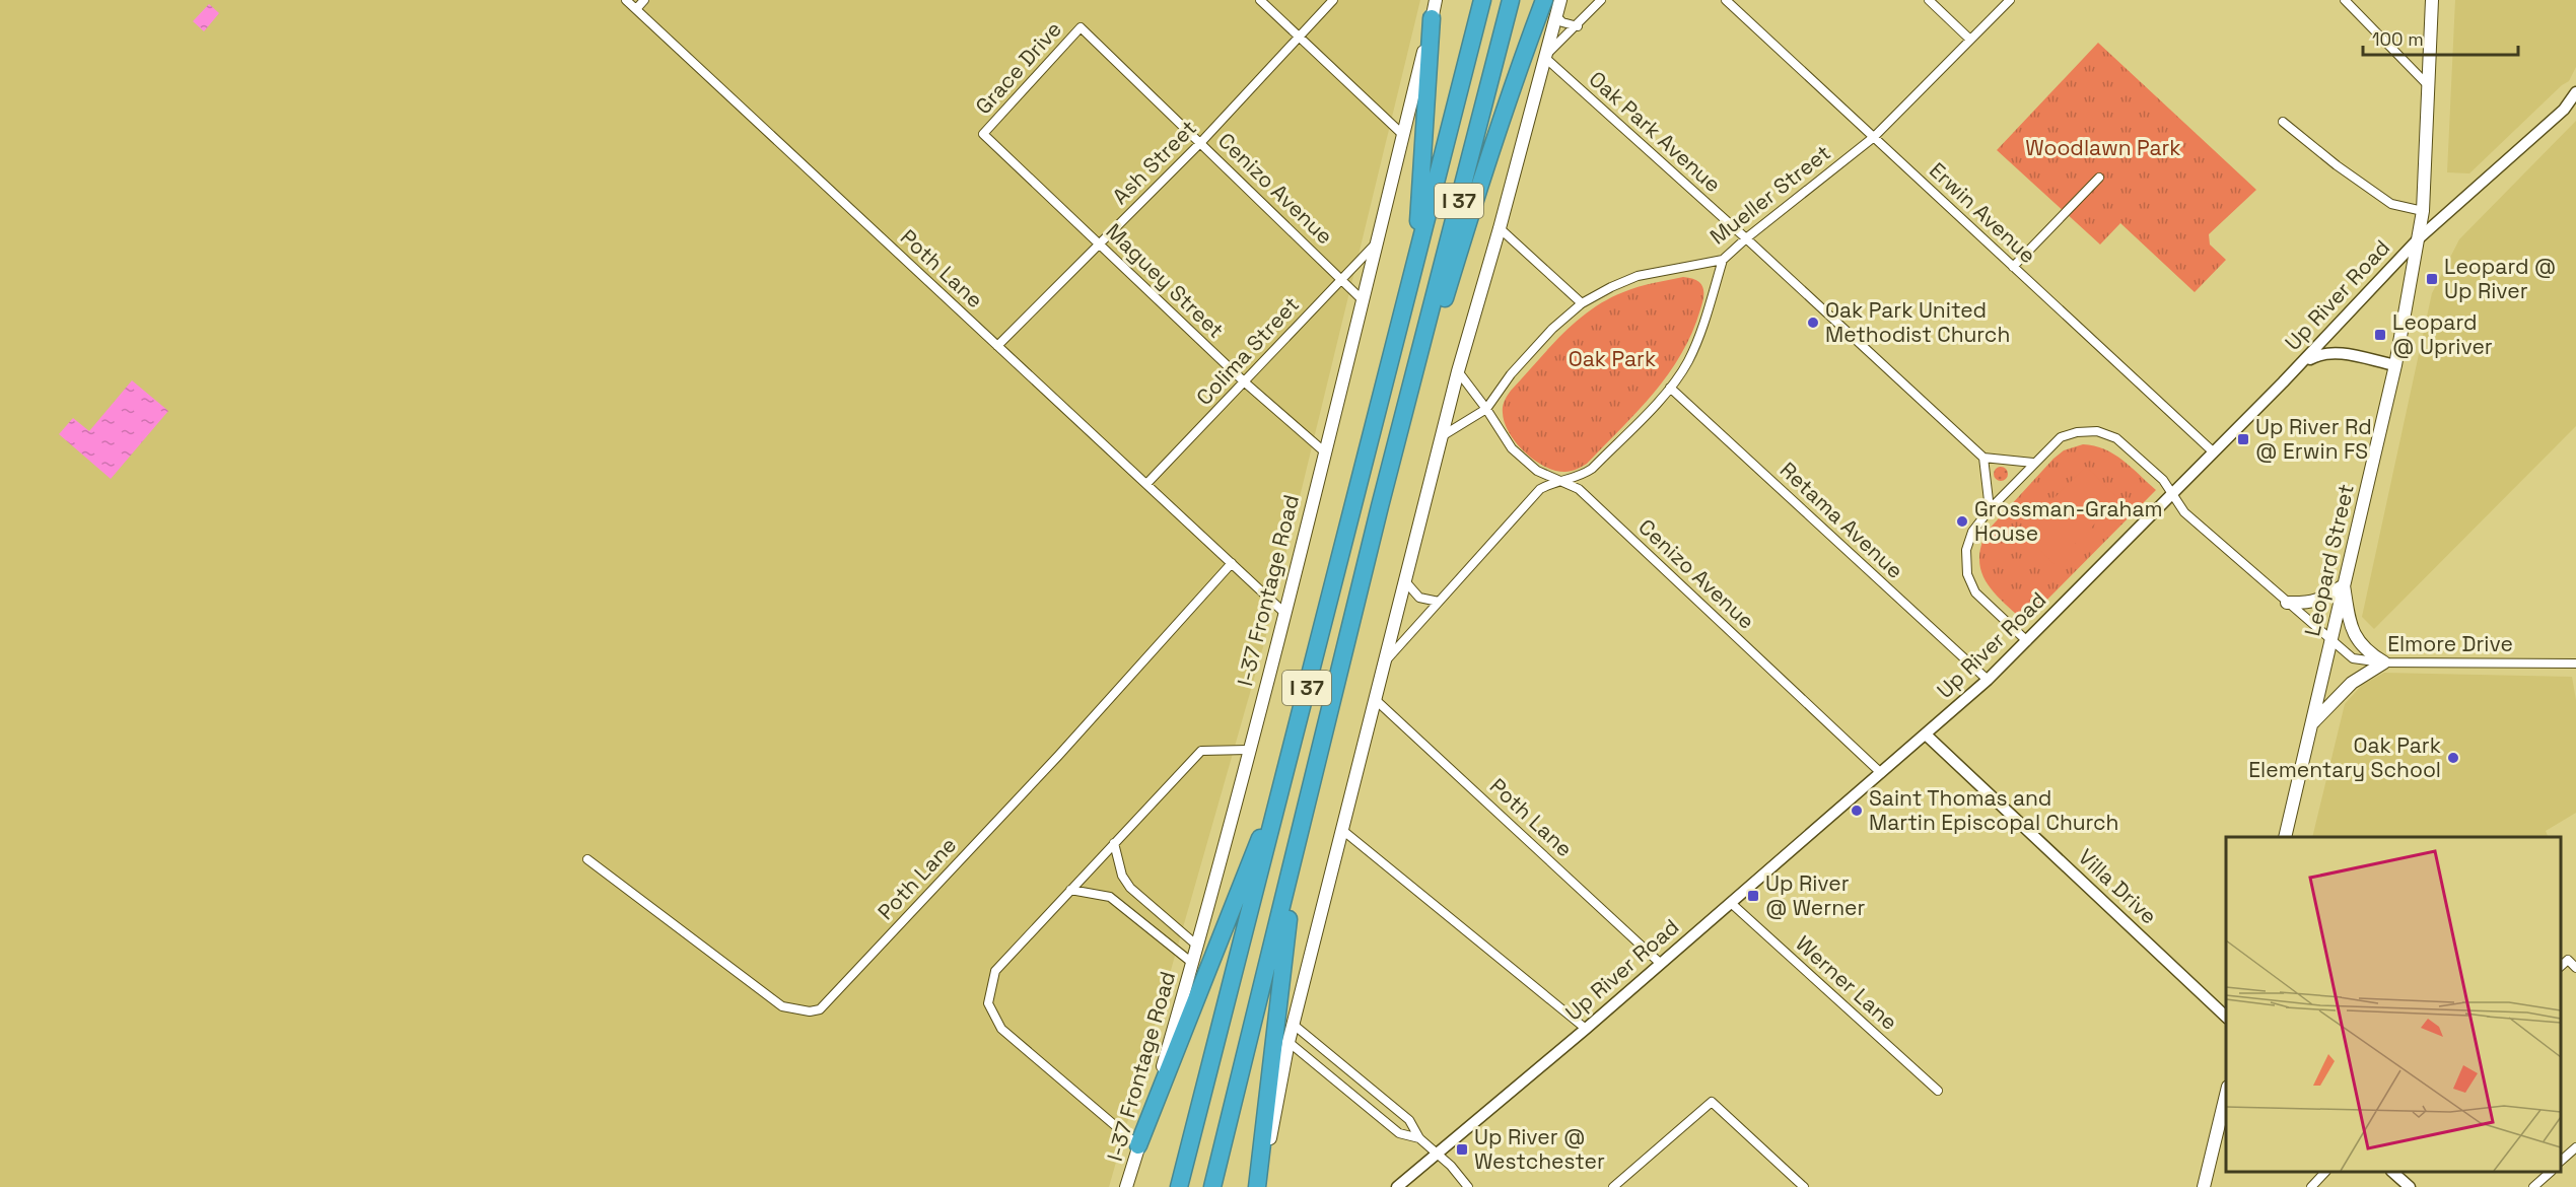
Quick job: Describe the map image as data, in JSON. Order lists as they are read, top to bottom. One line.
{"streets":{"highway":["I 37"],"main road":["Leopard Street","I-37 Frontage Road"],"street":["Grace Drive","Oak Park Avenue","Ash Street","Cenizo Avenue","Mueller Street","Erwin Avenue","Poth Lane","Maguey Street","Up River Road","Colima Street","Retama Avenue","Elmore Drive","Villa Drive","Werner Lane"]},"crossings":[["Grace Drive","Cenizo Avenue"],["Grace Drive","Maguey Street"],["Oak Park Avenue","Mueller Street"],["Ash Street","Cenizo Avenue"],["Ash Street","Poth Lane"],["Ash Street","Maguey Street"],["Cenizo Avenue","Mueller Street"],["Cenizo Avenue","Up River Road"],["Cenizo Avenue","Colima Street"],["Cenizo Avenue","I-37 Frontage Road"],["Mueller Street","Erwin Avenue"],["Erwin Avenue","Up River Road"],["Poth Lane","Up River Road"],["Poth Lane","Colima Street"],["Poth Lane","I-37 Frontage Road"],["Maguey Street","Colima Street"],["Maguey Street","I-37 Frontage Road"],["Up River Road","Retama Avenue"],["Up River Road","Leopard Street"],["Up River Road","Villa Drive"],["Up River Road","Werner Lane"],["Colima Street","I-37 Frontage Road"],["Leopard Street","Elmore Drive"]],"parks":["Woodlawn Park","Oak Park"],"places":{"transit":["Leopard @ Up River","Leopard @ Upriver","Up River Rd @ Erwin FS","Up River @ Werner","Up River @ Westchester"],"other":["Oak Park United Methodist Church","Grossman-Graham House","Oak Park Elementary School","Saint Thomas and Martin Episcopal Church"]},"scale_bar":"100 m"}
